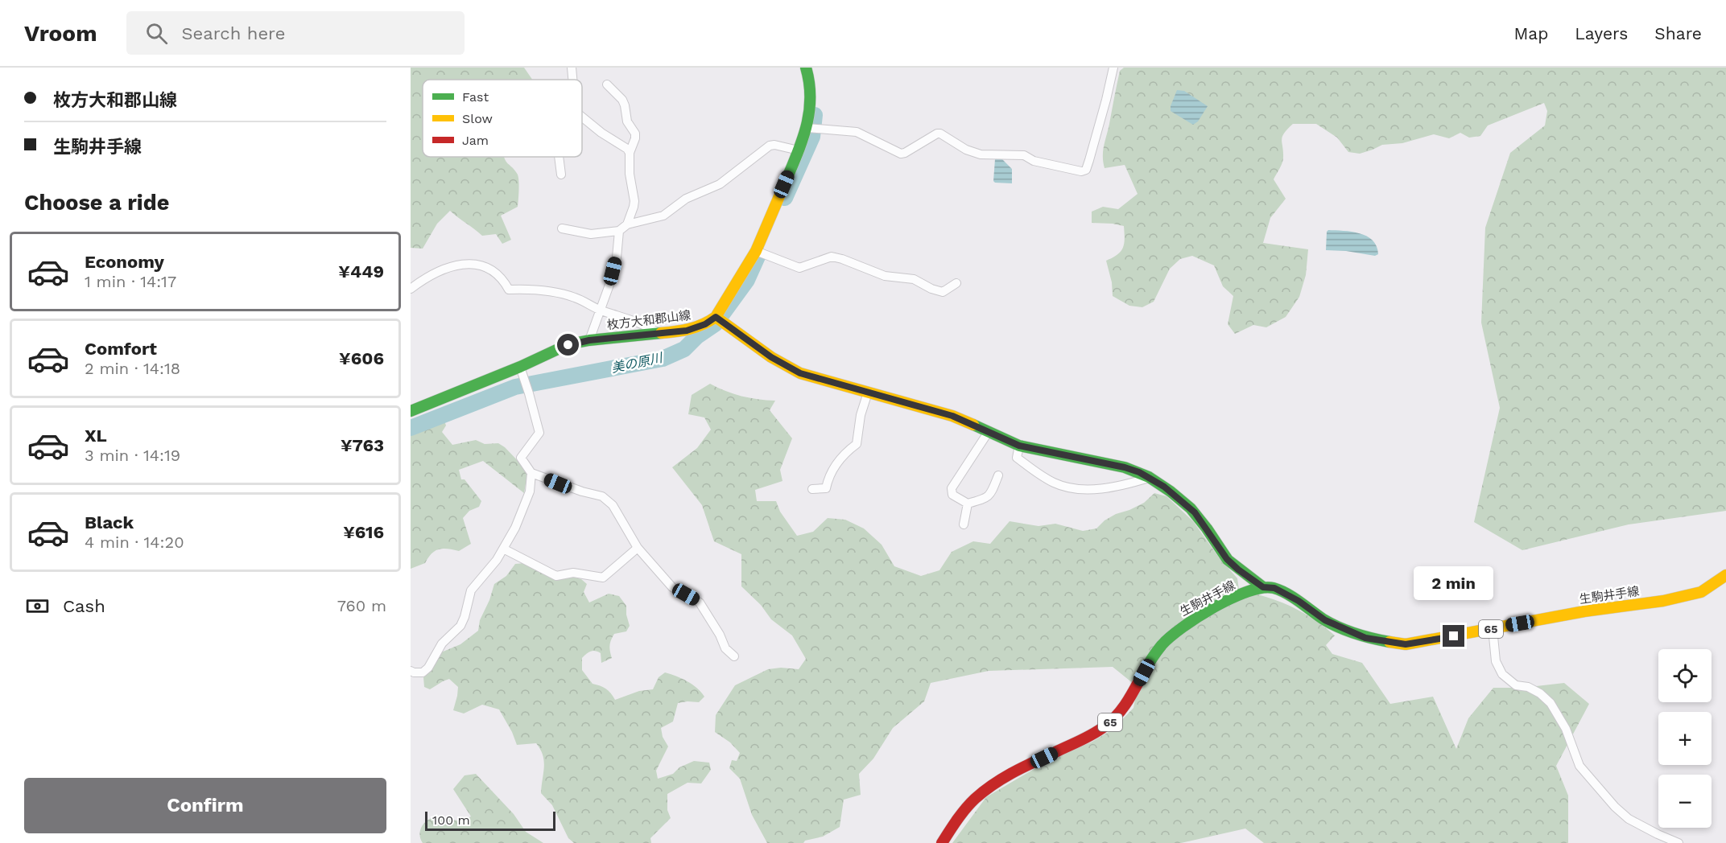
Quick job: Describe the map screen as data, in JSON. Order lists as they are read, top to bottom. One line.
{"streets":{"main road":["枚方大和郡山線","生駒井手線","65"]},"water":["美の原川"],"legend":["Fast","Slow","Jam"],"scale_bar":"100 m","page":{"header":"Vroom","search":"Search here","nav":["Map","Layers","Share"],"banner":["枚方大和郡山線","生駒井手線"],"heading":"Choose a ride","list":[{"name":"Economy","note":"1 min · 14:17","value":"¥449"},{"name":"Comfort","note":"2 min · 14:18","value":"¥606"},{"name":"XL","note":"3 min · 14:19","value":"¥763"},{"name":"Black","note":"4 min · 14:20","value":"¥616"}],"bubble":"2 min","pay":["Cash","760 m"],"map_buttons":["+","−"],"buttons":"Confirm","scale":"100 m"}}
